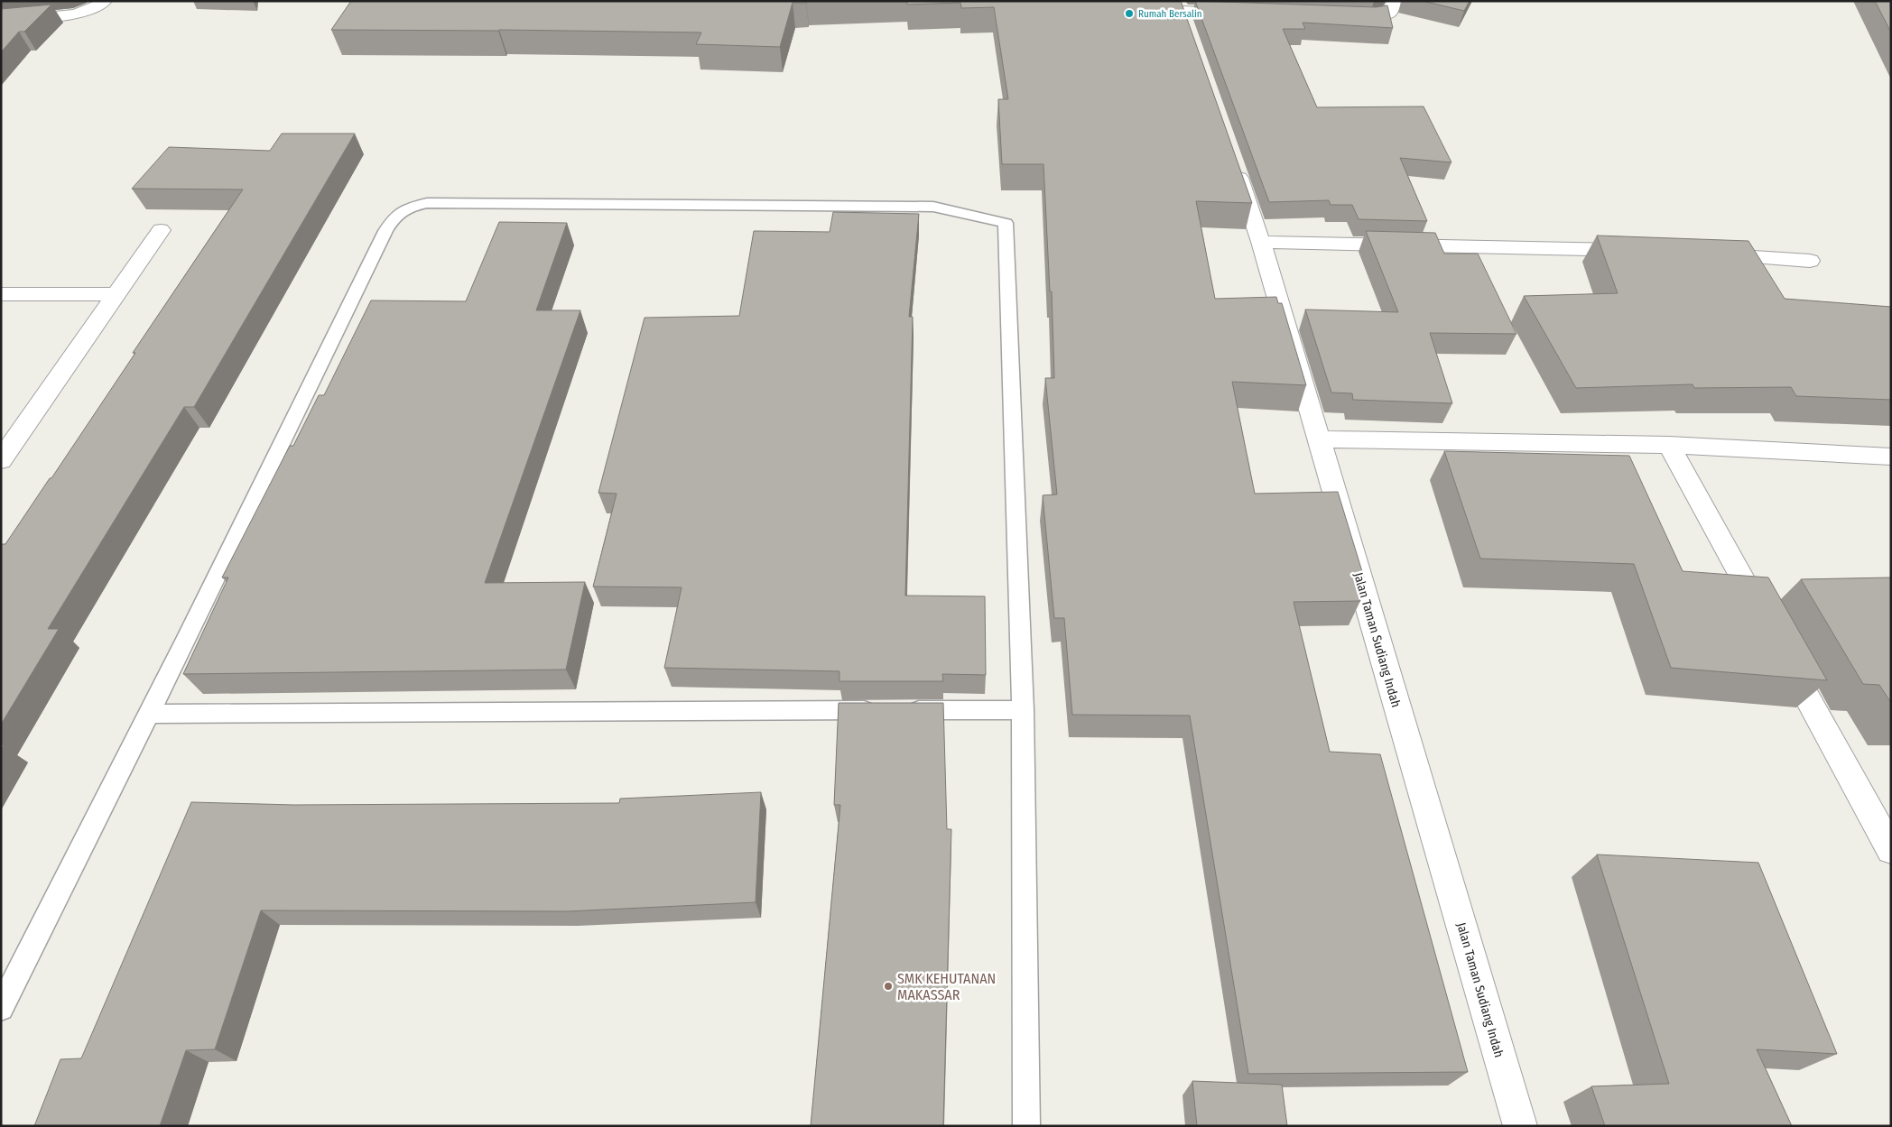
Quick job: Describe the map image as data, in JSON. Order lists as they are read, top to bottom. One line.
{"streets":{"street":["Jalan Taman Sudiang Indah"]},"places":["Rumah Bersalin","SMK KEHUTANAN MAKASSAR"]}
